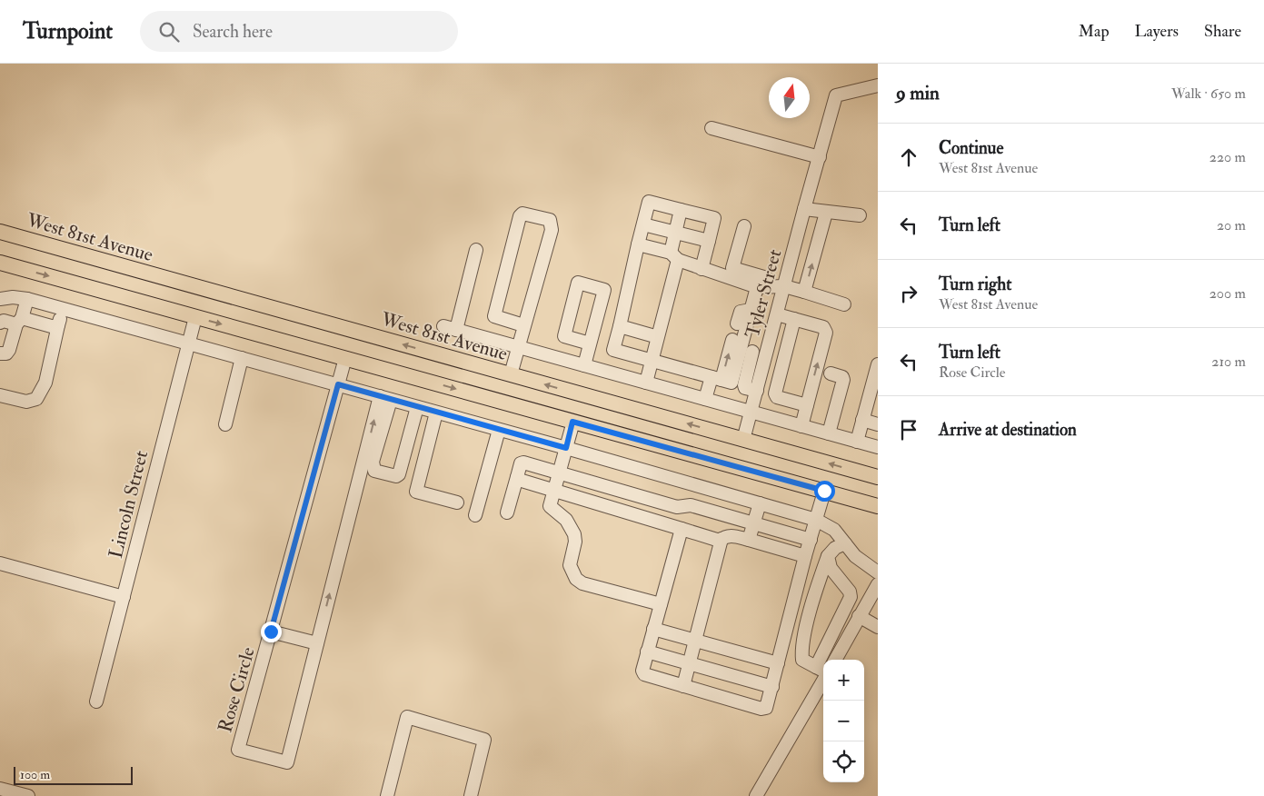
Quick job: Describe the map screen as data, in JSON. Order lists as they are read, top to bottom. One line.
{"streets":{"main road":["West 81st Avenue"],"street":["Tyler Street","Lincoln Street","Rose Circle"]},"crossings":[["West 81st Avenue","Tyler Street"]],"scale_bar":"100 m","north":"top","page":{"header":"Turnpoint","search":"Search here","nav":["Map","Layers","Share"],"heading":["9 min","Walk · 650 m"],"list":[["Continue","West 81st Avenue","220 m"],["Turn left","20 m"],["Turn right","West 81st Avenue","200 m"],["Turn left","Rose Circle","210 m"],"Arrive at destination"],"map_buttons":["+","−"],"scale":"100 m"}}
